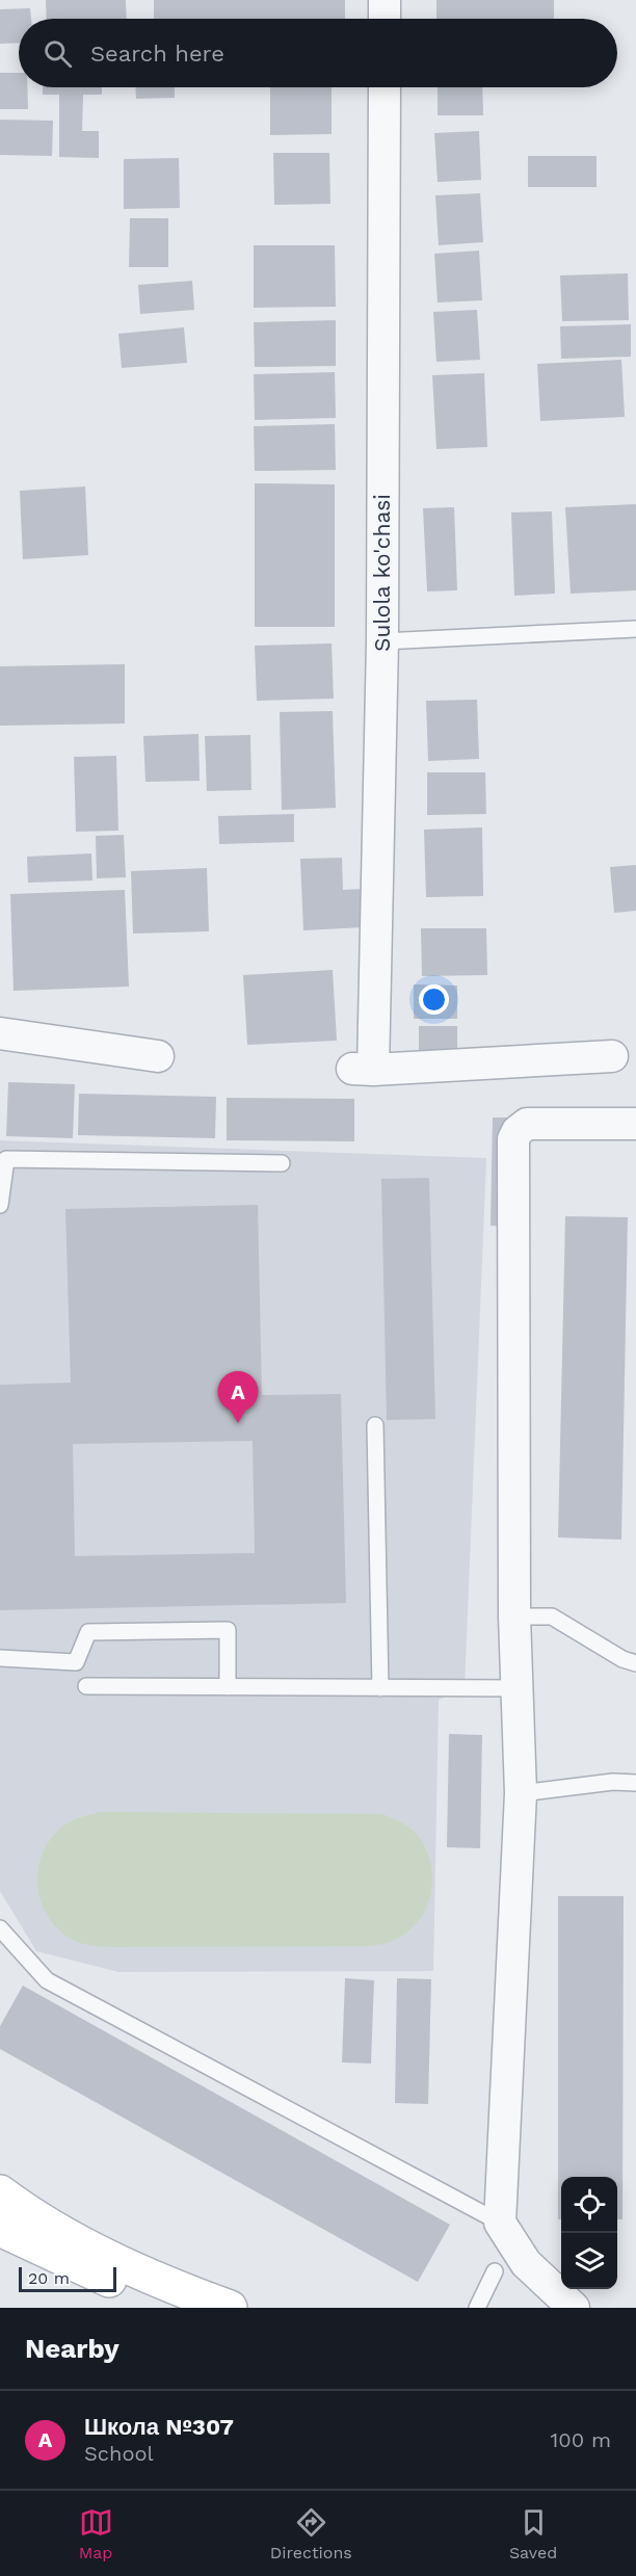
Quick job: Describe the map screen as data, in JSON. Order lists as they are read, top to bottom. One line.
{"streets":{"street":["Sulola ko'chasi"]},"scale_bar":"20 m","page":{"search":"Search here","pins":"A","scale":"20 m","heading":"Nearby","list":[{"mark":"A","name":"Школа №307","note":"School","value":"100 m"}],"nav":["Map","Directions","Saved"]}}
